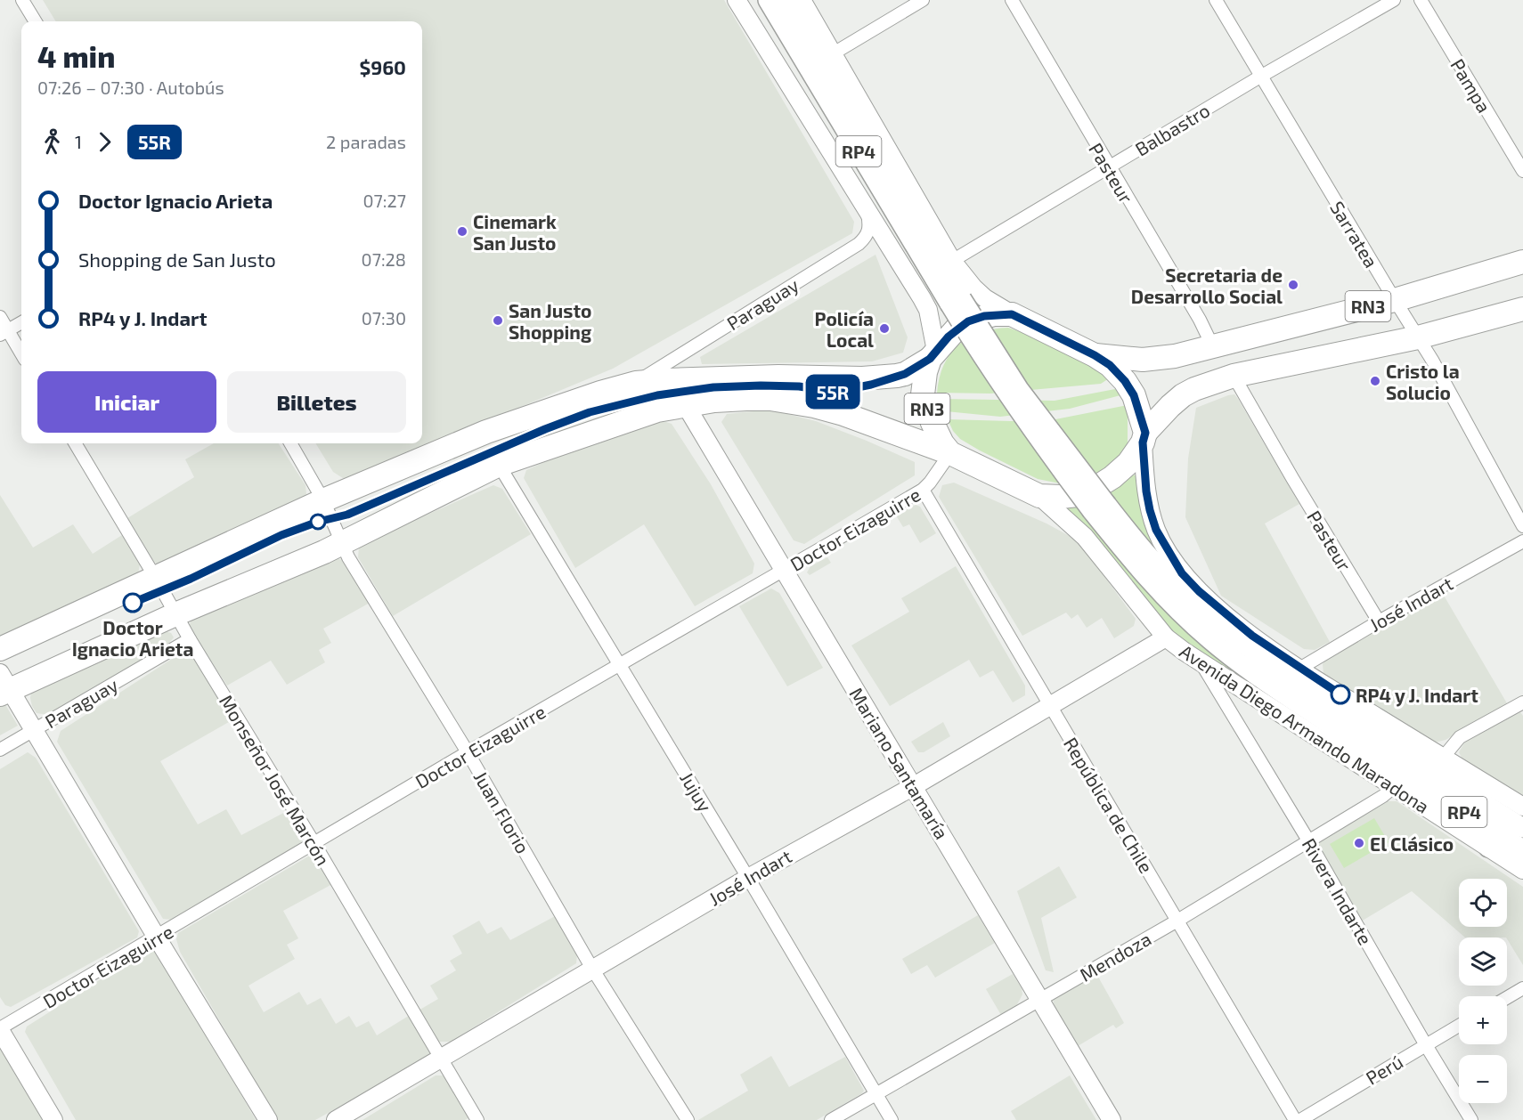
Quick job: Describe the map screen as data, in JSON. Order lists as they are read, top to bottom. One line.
{"streets":{"highway":["RN3"],"main road":["RP4","Avenida Diego Armando Maradona"],"street":["Pampa","Balbastro","Pasteur","Sarratea","Paraguay","Doctor Eizaguirre","José Indart","Mariano Santamaría","Monseñor José Marcón","Jujuy","República de Chile","Juan Florio","Rivera Indarte","Mendoza","Perú"]},"crossings":[["Balbastro","Pasteur"],["Balbastro","Sarratea"],["Pasteur","RN3"],["Pasteur","José Indart"],["Sarratea","RN3"],["Paraguay","Monseñor José Marcón"],["RN3","Doctor Eizaguirre"],["RN3","Avenida Diego Armando Maradona"],["Doctor Eizaguirre","Mariano Santamaría"],["Doctor Eizaguirre","Monseñor José Marcón"],["Doctor Eizaguirre","Jujuy"],["Doctor Eizaguirre","República de Chile"],["Doctor Eizaguirre","Juan Florio"],["José Indart","Avenida Diego Armando Maradona"],["José Indart","Mariano Santamaría"],["José Indart","Monseñor José Marcón"],["José Indart","Jujuy"],["José Indart","República de Chile"],["José Indart","Juan Florio"],["Avenida Diego Armando Maradona","Rivera Indarte"],["Avenida Diego Armando Maradona","Mendoza"],["Mariano Santamaría","Mendoza"],["Jujuy","Mendoza"],["República de Chile","Mendoza"],["Rivera Indarte","Mendoza"],["Rivera Indarte","Perú"]],"places":["Cinemark San Justo","Secretaria de Desarrollo Social","San Justo Shopping","Policía Local","Cristo la Solucio","Doctor Ignacio Arieta","RP4 y J. Indart","El Clásico"],"lines":["bus line 55R"],"page":{"on_map":"55R","heading":["4 min","07:26 – 07:30 · Autobús","$960"],"legs":["1","55R","2 paradas"],"list":[{"name":"Doctor Ignacio Arieta","value":"07:27"},{"name":"Shopping de San Justo","value":"07:28"},{"name":"RP4 y J. Indart","value":"07:30"}],"buttons":["Iniciar","Billetes"],"map_buttons":["+","−"]}}
